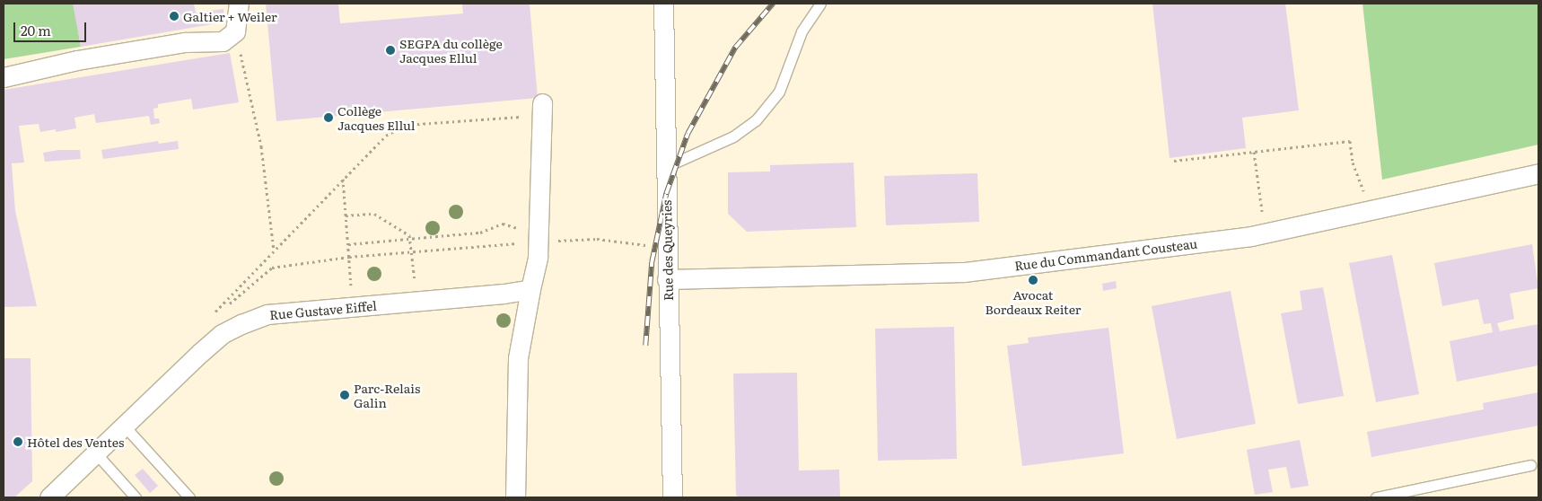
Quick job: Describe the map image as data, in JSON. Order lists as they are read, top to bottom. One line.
{"streets":{"street":["Rue des Queyries","Rue du Commandant Cousteau","Rue Gustave Eiffel"]},"crossings":[["Rue des Queyries","Rue du Commandant Cousteau"]],"places":["Galtier + Weiler","SEGPA du collège Jacques Ellul","Collège Jacques Ellul","Avocat Bordeaux Reiter","Parc-Relais Galin","Hôtel des Ventes"],"scale_bar":"20 m"}
